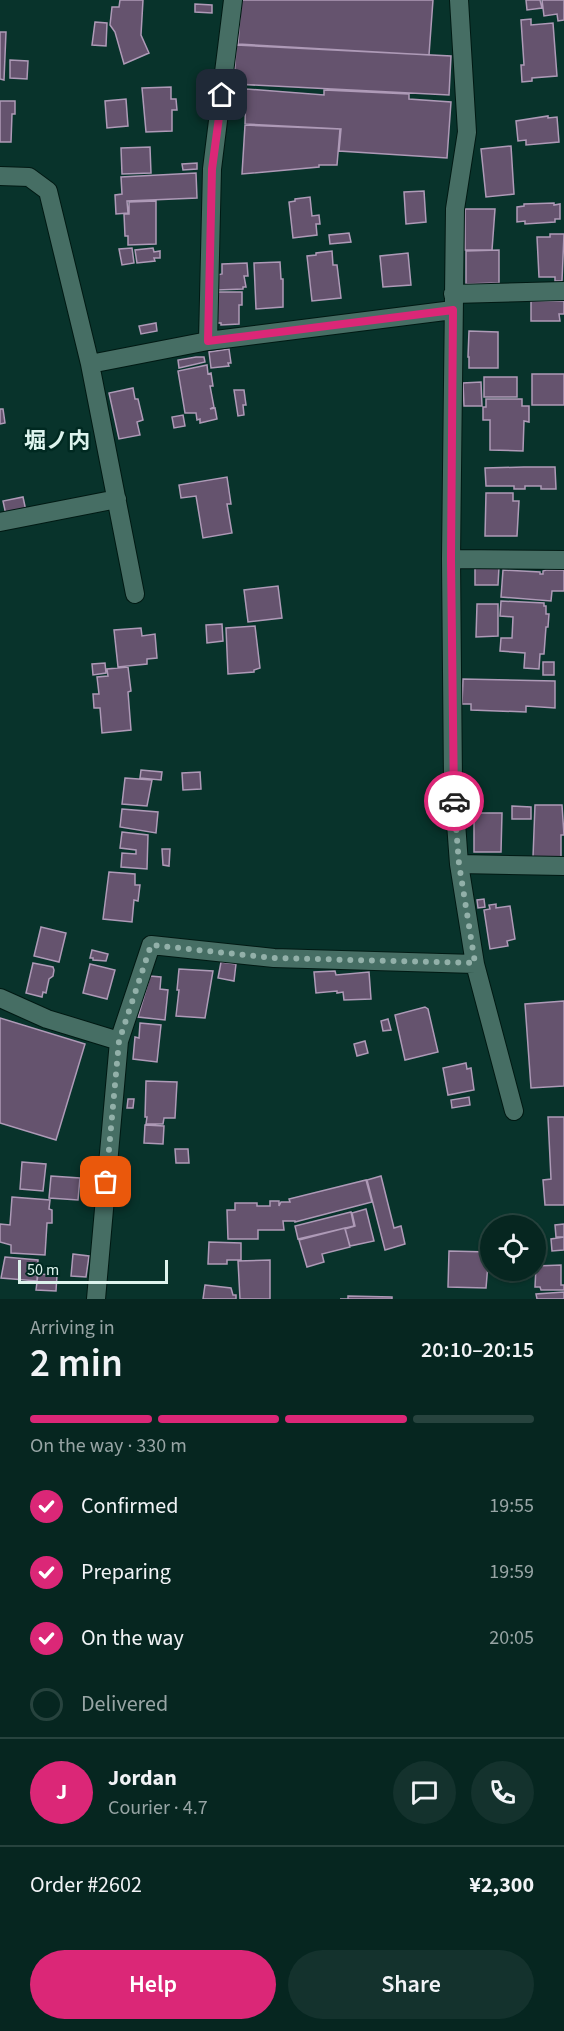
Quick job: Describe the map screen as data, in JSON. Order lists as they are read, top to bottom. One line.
{"districts":["堀ノ内"],"scale_bar":"50 m","page":{"scale":"50 m","heading":["2 min","Arriving in","20:10–20:15"],"panel":["Jordan","Courier · 4.7","Order #2602","¥2,300"],"bar":"On the way · 330 m","list":[["Confirmed","19:55"],["Preparing","19:59"],["On the way","20:05"],"Delivered"],"round":"J","buttons":["Help","Share"]}}
